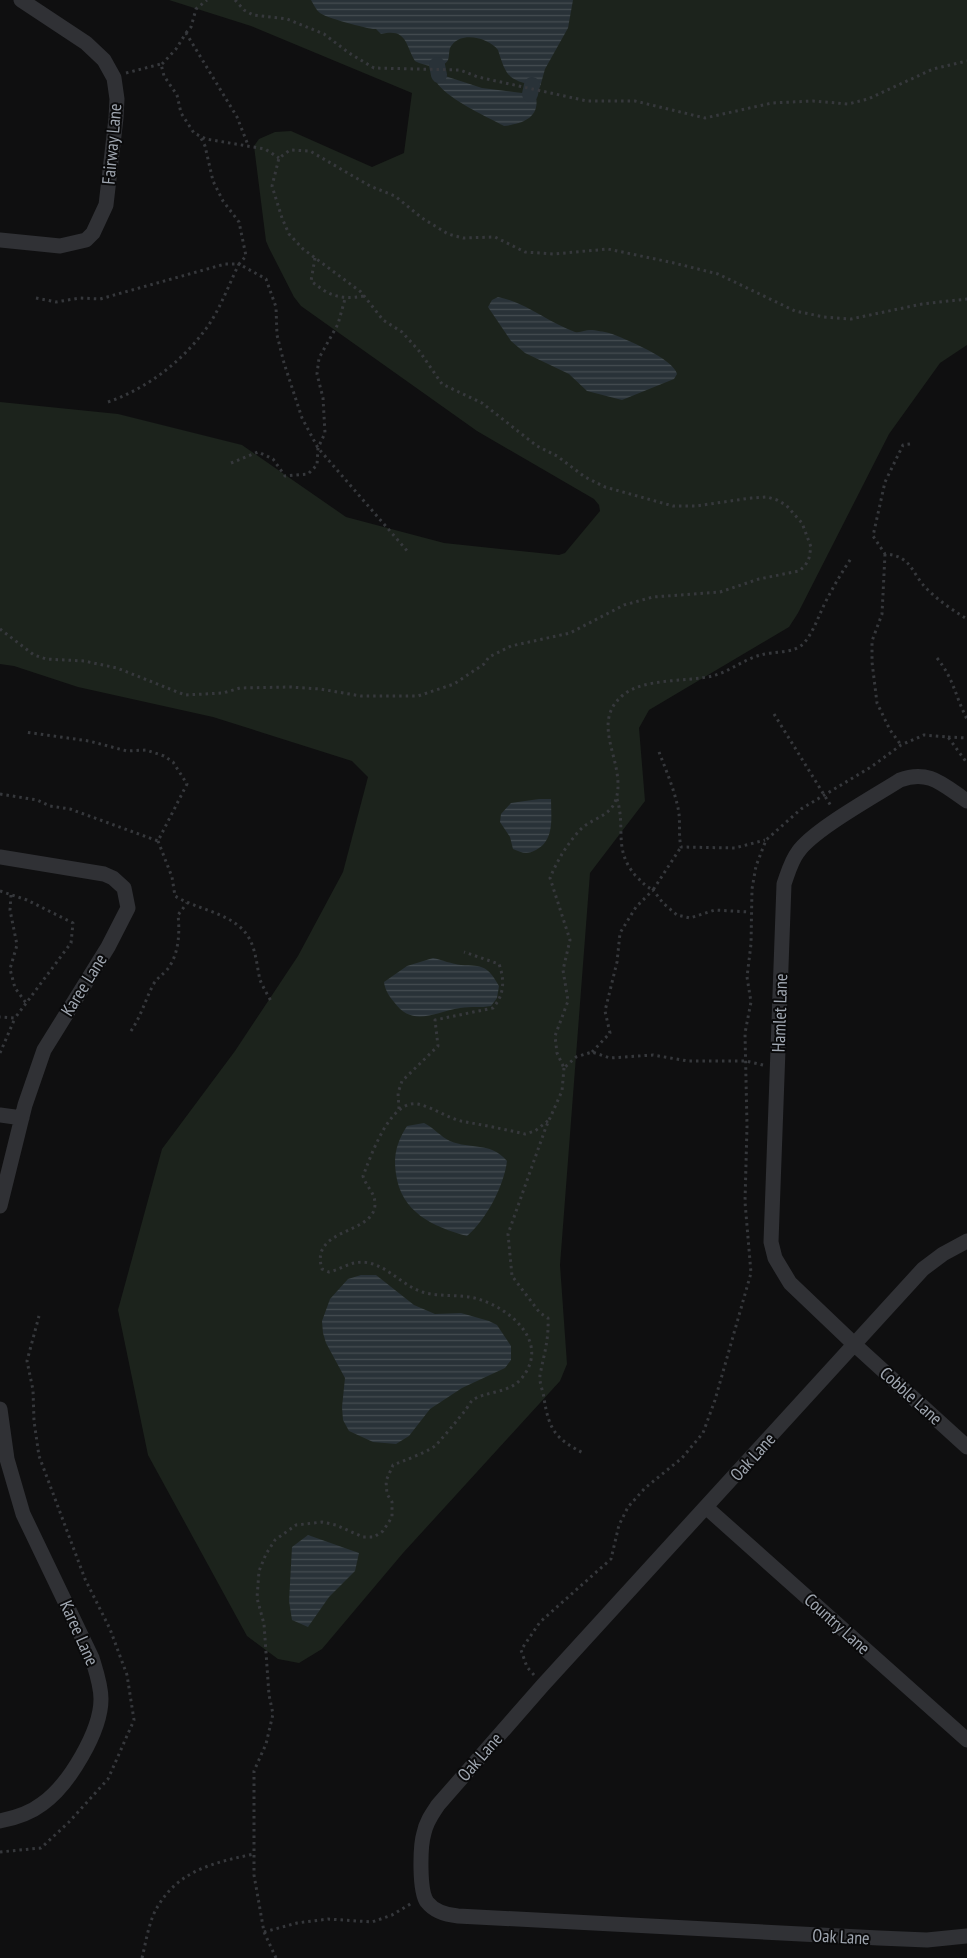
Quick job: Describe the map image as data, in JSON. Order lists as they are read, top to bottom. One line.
{"streets":{"street":["Fairway Lane","Karee Lane","Hamlet Lane","Cobble Lane","Oak Lane","Country Lane"]},"crossings":[["Hamlet Lane","Cobble Lane"],["Hamlet Lane","Oak Lane"],["Cobble Lane","Oak Lane"],["Oak Lane","Country Lane"]]}
